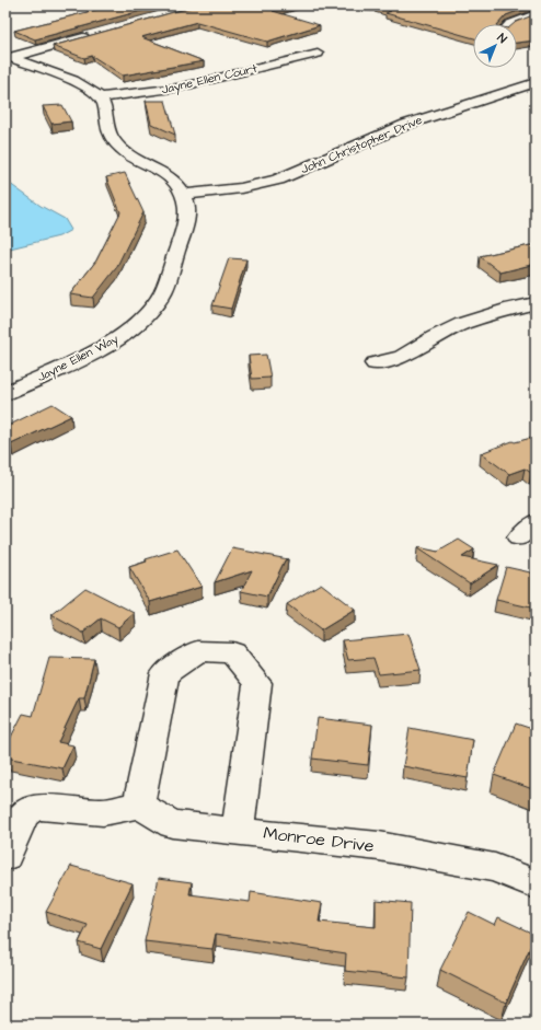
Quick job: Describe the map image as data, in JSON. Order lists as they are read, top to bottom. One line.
{"streets":{"street":["Jayne Ellen Court","John Christopher Drive","Jayne Ellen Way","Monroe Drive"]},"crossings":[["Jayne Ellen Court","Jayne Ellen Way"],["John Christopher Drive","Jayne Ellen Way"]],"north":"top right"}
